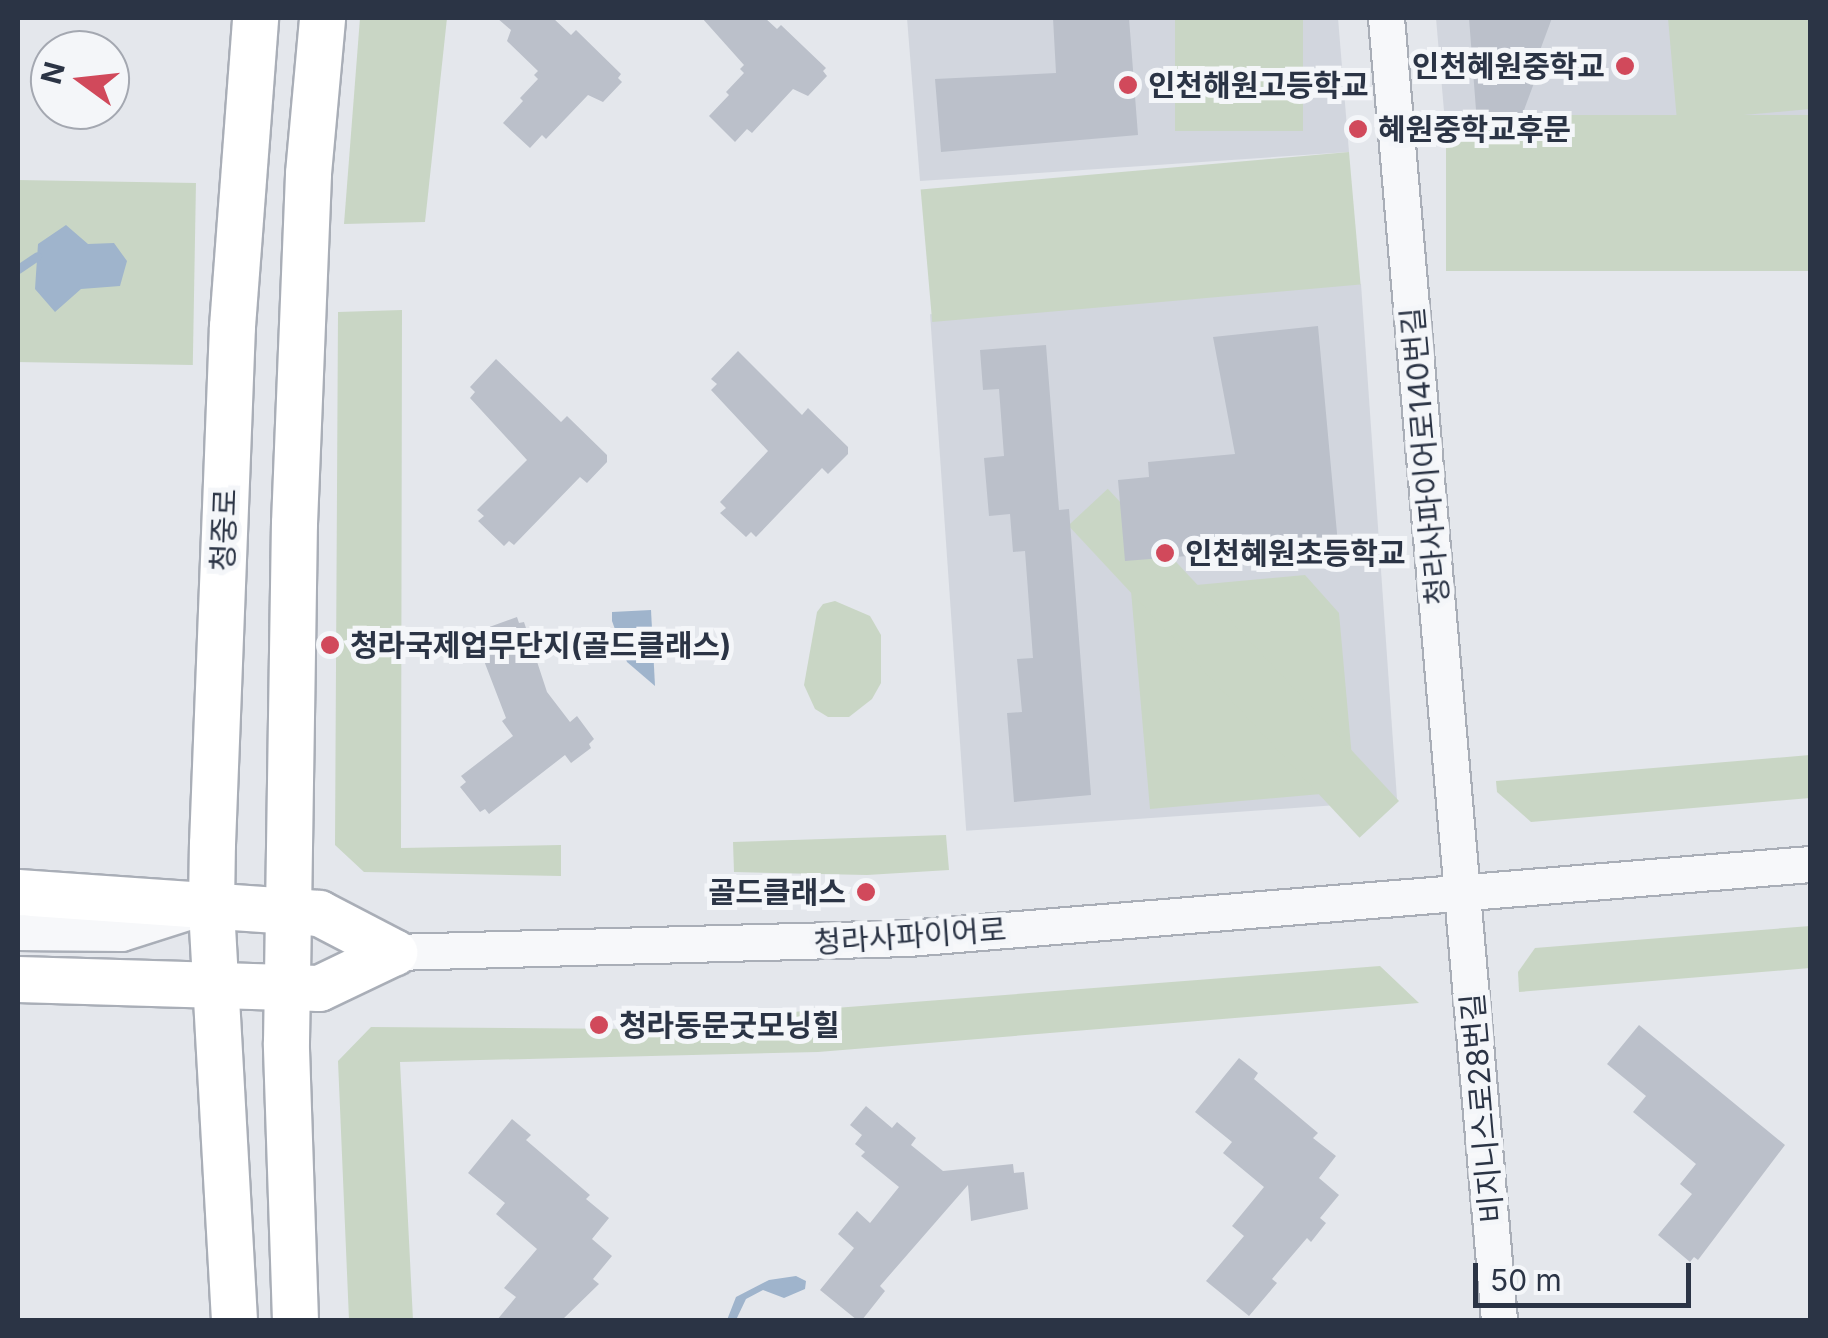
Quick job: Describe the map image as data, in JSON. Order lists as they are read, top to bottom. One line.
{"streets":{"main road":["청중로","청라사파이어로"],"street":["청라사파이어로140번길","비지니스로28번길"]},"crossings":[["청라사파이어로140번길","청라사파이어로"],["청라사파이어로140번길","비지니스로28번길"],["청중로","청라사파이어로"],["청라사파이어로","비지니스로28번길"]],"places":["인천혜원중학교","인천해원고등학교","혜원중학교후문","인천혜원초등학교","청라국제업무단지(골드클래스)","골드클래스","청라동문굿모닝힐"],"scale_bar":"50 m","north":"left"}
